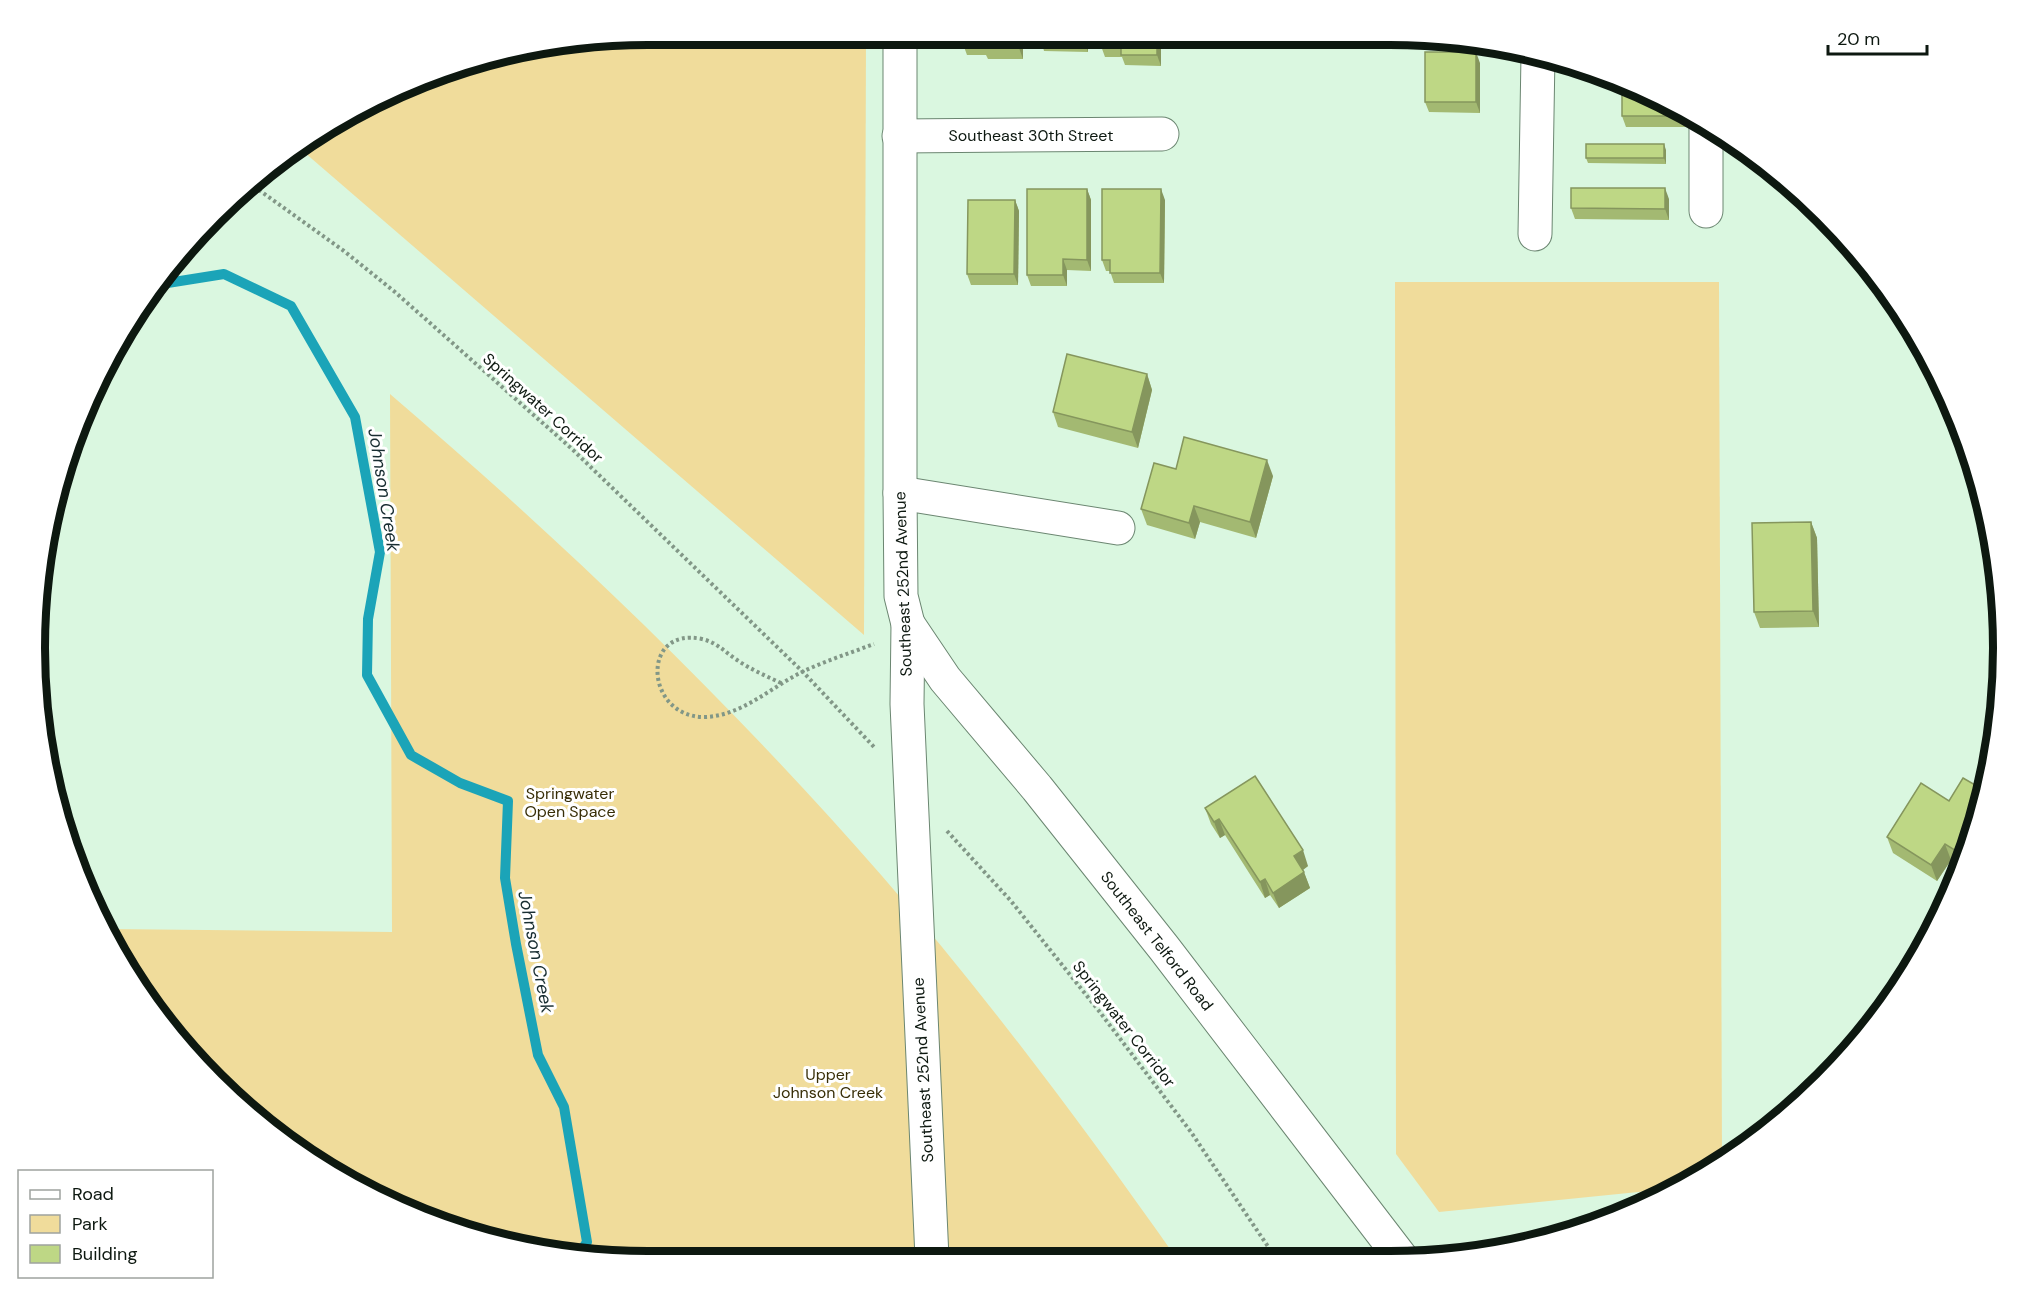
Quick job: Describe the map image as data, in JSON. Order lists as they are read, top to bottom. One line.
{"streets":{"street":["Southeast 30th Street","Southeast 252nd Avenue","Southeast Telford Road"],"path":["Springwater Corridor"]},"crossings":[["Southeast 30th Street","Southeast 252nd Avenue"],["Southeast 252nd Avenue","Southeast Telford Road"]],"water":["Johnson Creek"],"parks":["Springwater Open Space","Upper Johnson Creek"],"legend":["Road","Park","Building"],"scale_bar":"20 m"}
